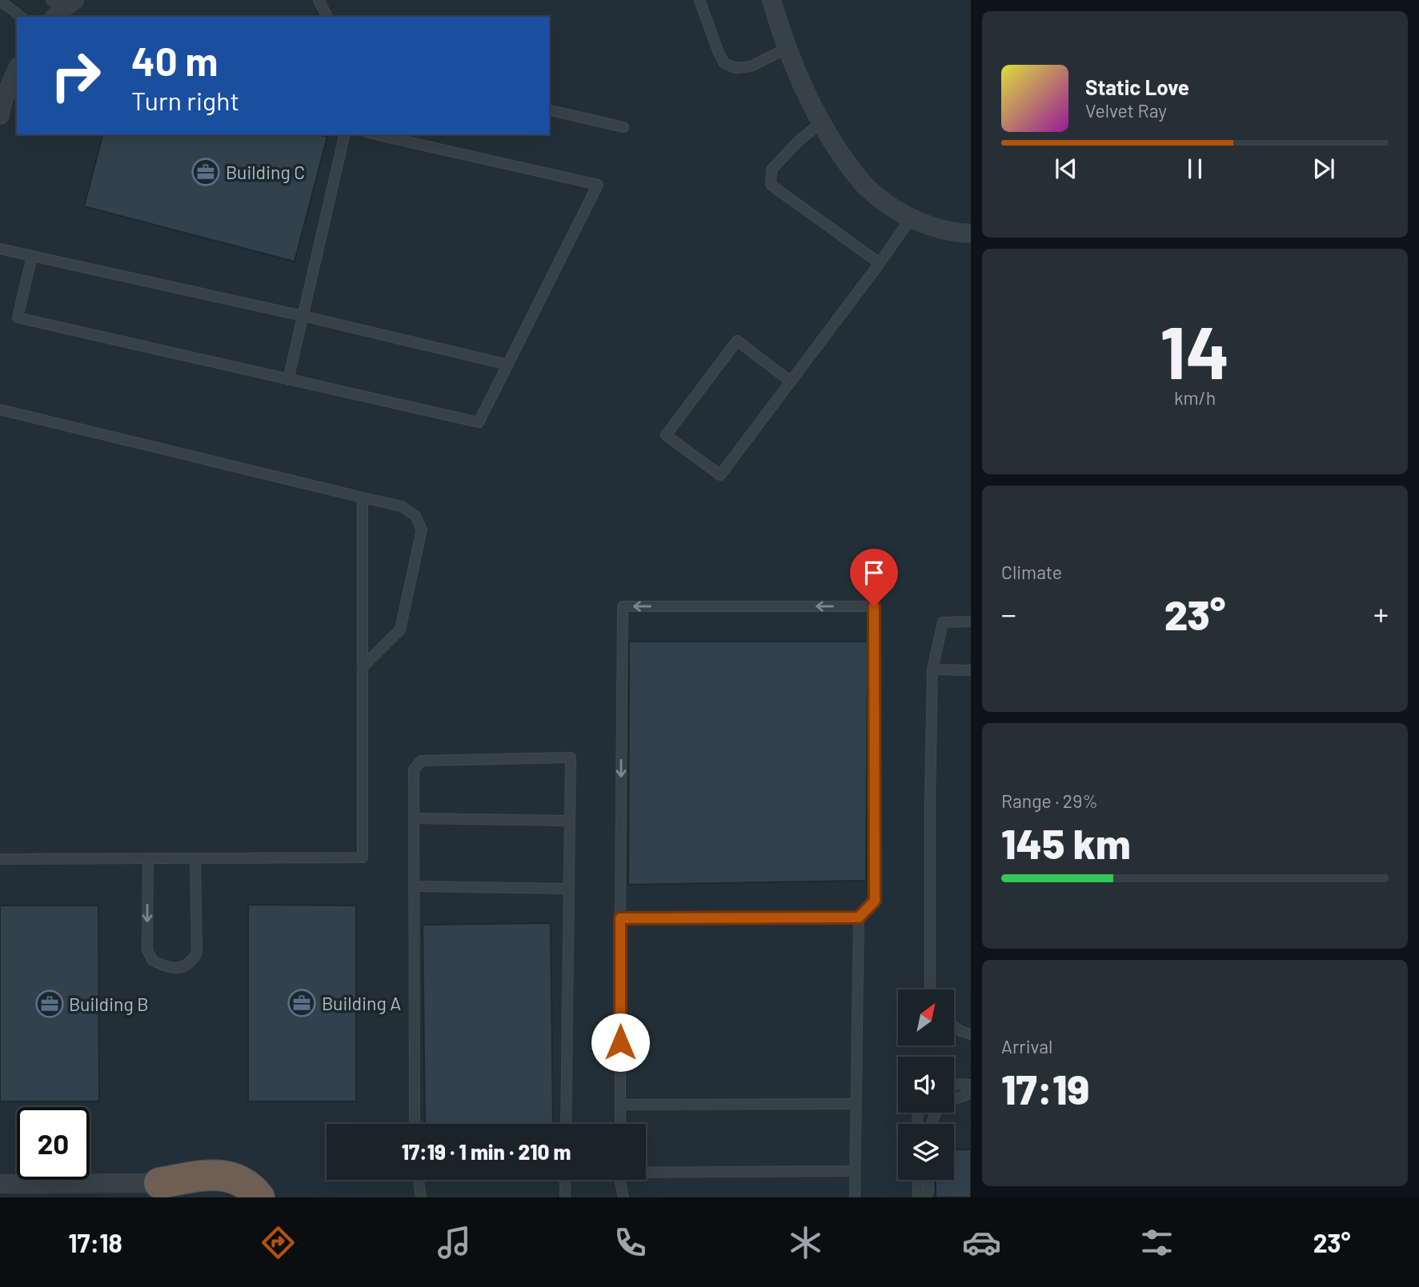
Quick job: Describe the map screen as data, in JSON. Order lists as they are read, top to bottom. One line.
{"places":{"office":["Building C","Building A","Building B"]},"north":"top right","page":{"turn":["40 m","Turn right"],"song":["Static Love","Velvet Ray"],"tile":[["14","km/h"],"Climate",["Range · 29%","145 km"],["Arrival","17:19"]],"heat":["−","23°","+"],"limit":"20","trip":"17:19 · 1 min · 210 m","tabs":["17:18","23°"]}}
